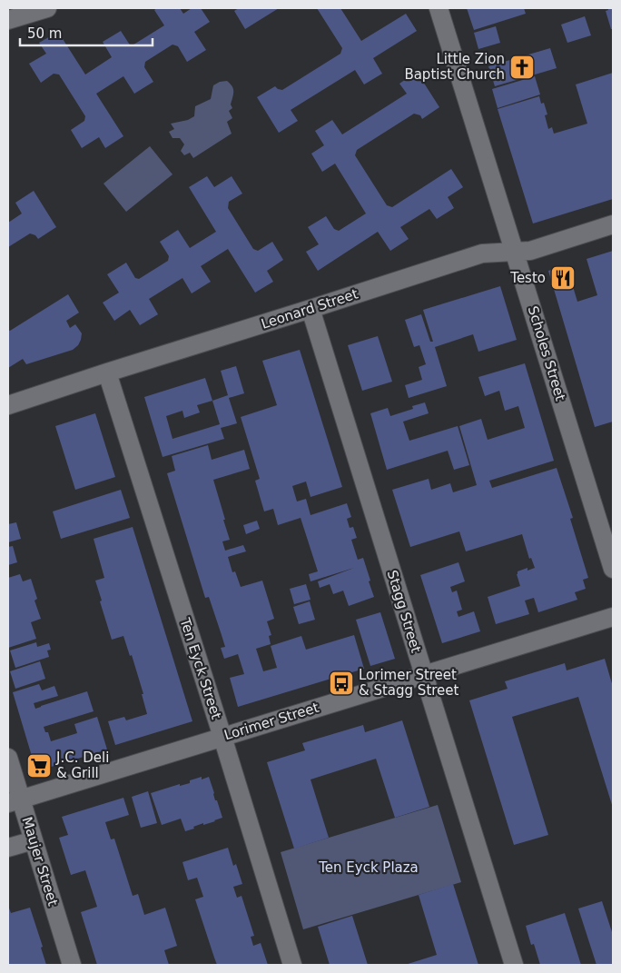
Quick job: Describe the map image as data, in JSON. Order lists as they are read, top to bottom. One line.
{"streets":{"street":["Leonard Street","Scholes Street","Stagg Street","Ten Eyck Street","Lorimer Street","Maujer Street"]},"crossings":[["Leonard Street","Scholes Street"],["Leonard Street","Stagg Street"],["Leonard Street","Ten Eyck Street"],["Stagg Street","Lorimer Street"],["Ten Eyck Street","Lorimer Street"],["Lorimer Street","Maujer Street"]],"parks":["Ten Eyck Plaza"],"places":{"church":["Little Zion Baptist Church"],"restaurant":["Testo"],"bus stop":["Lorimer Street & Stagg Street"],"supermarket":["J.C. Deli & Grill"]},"scale_bar":"50 m"}
